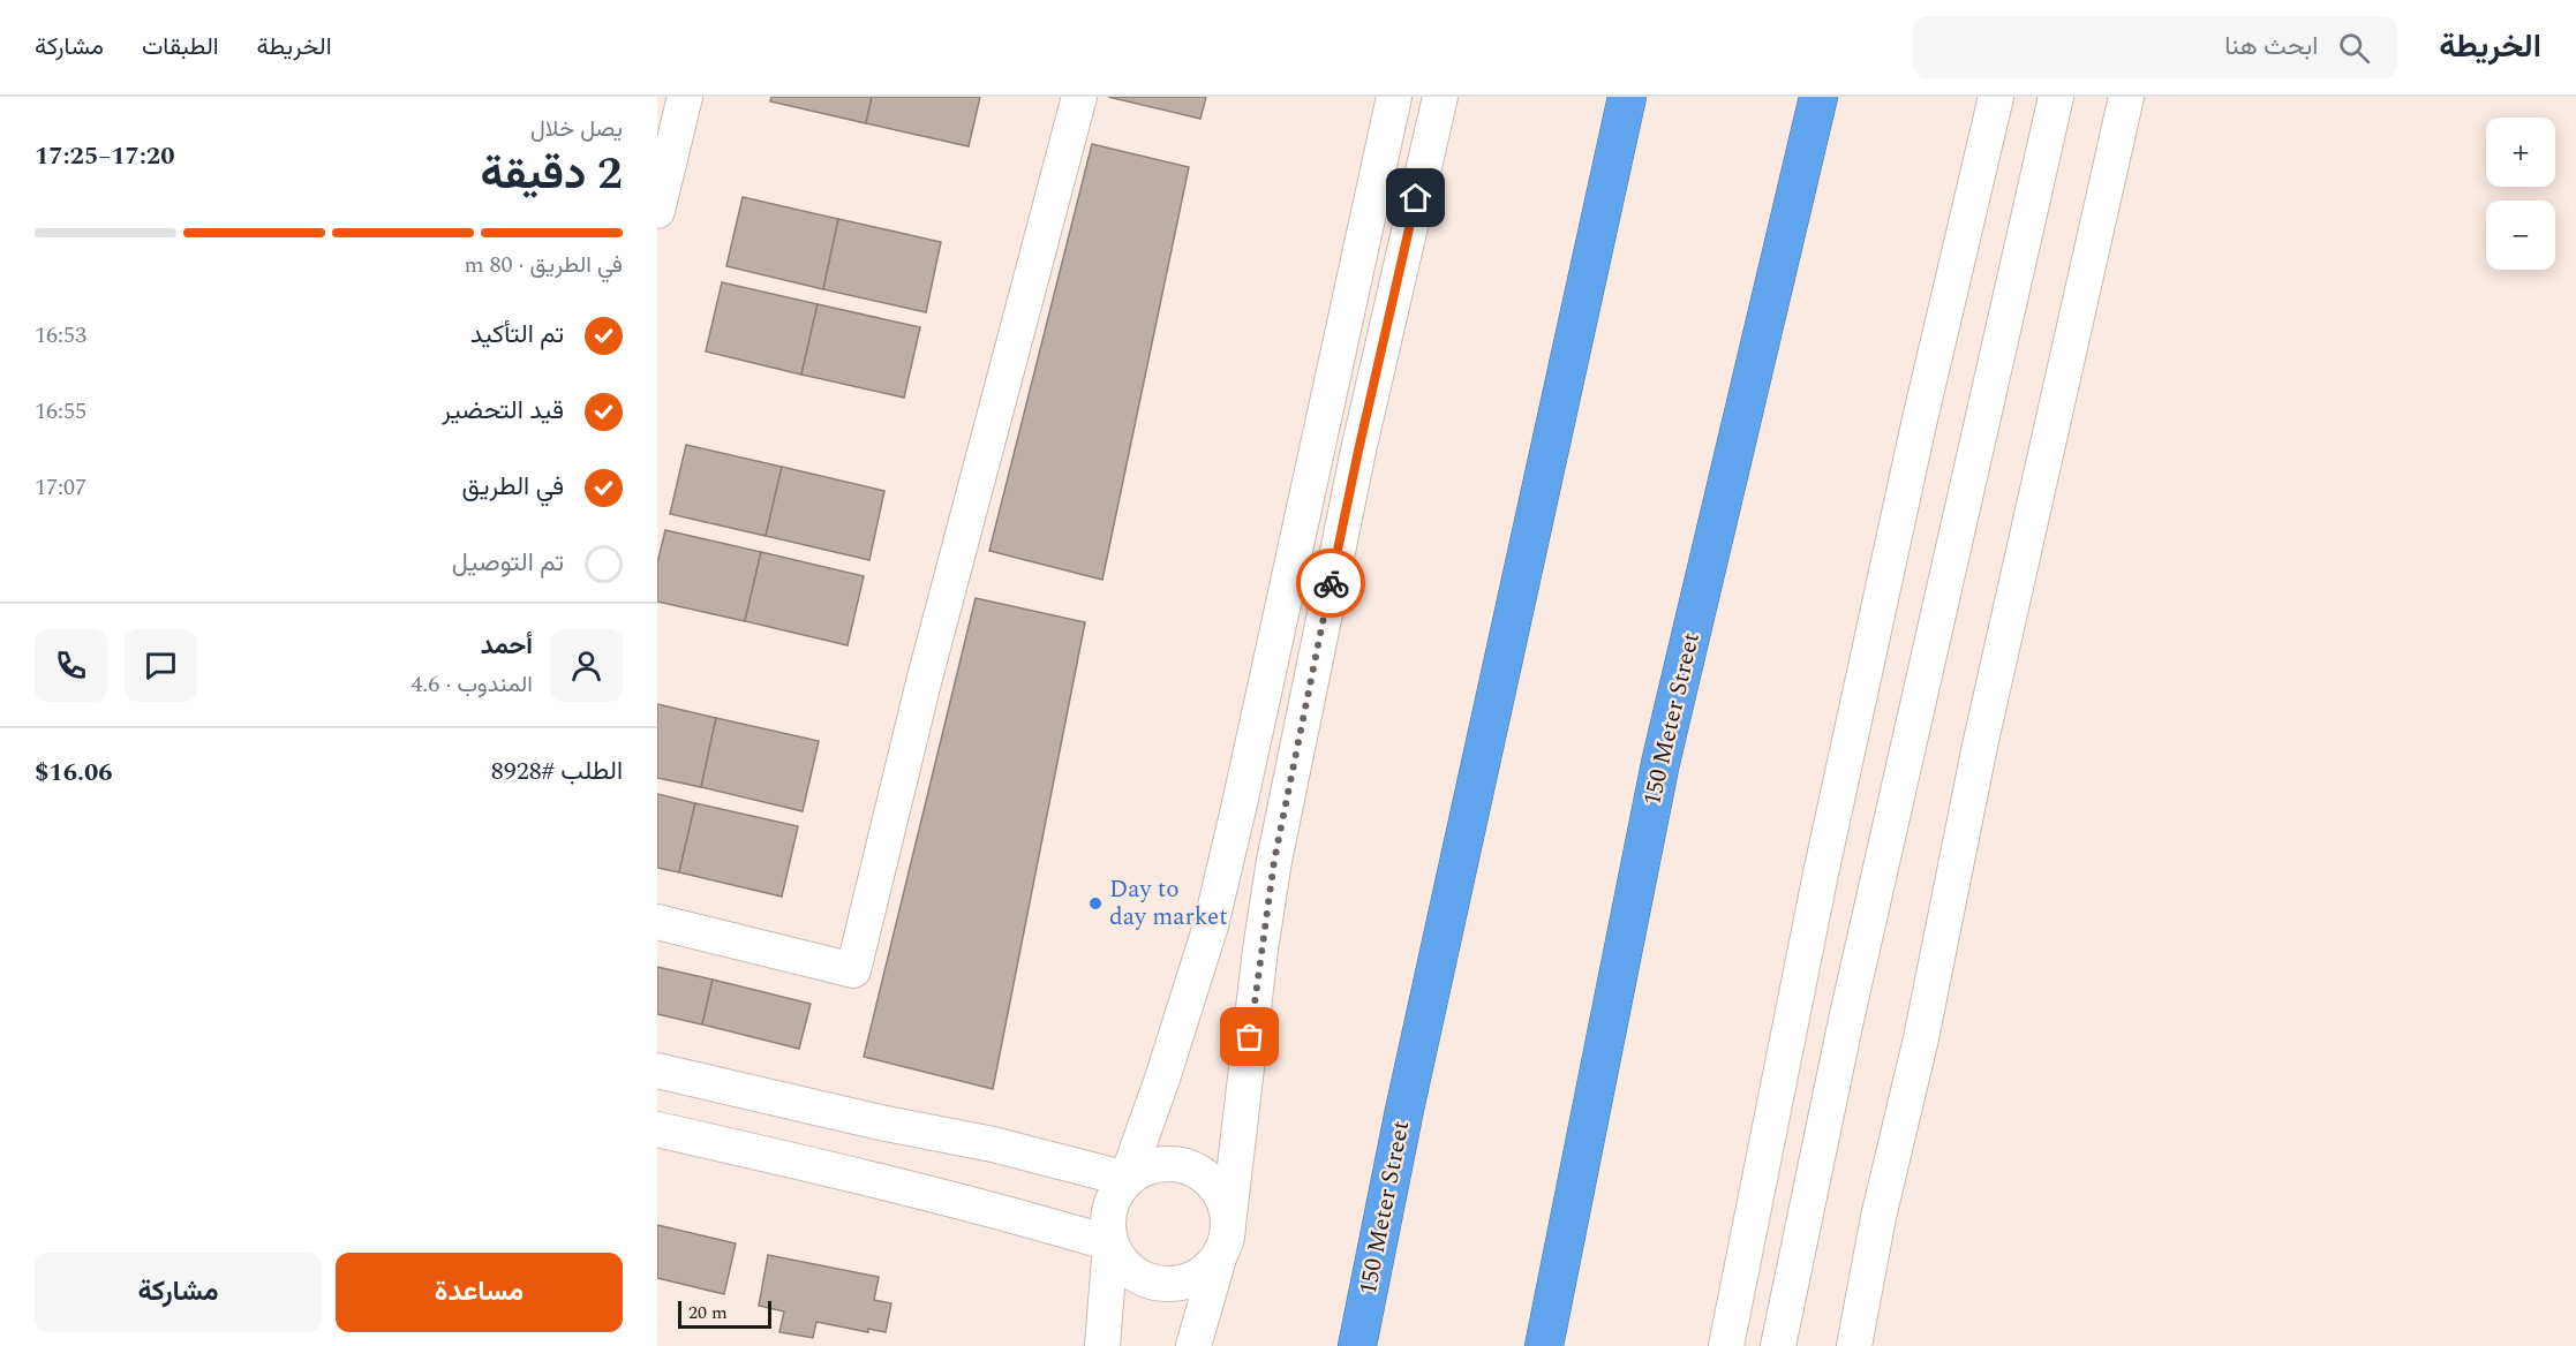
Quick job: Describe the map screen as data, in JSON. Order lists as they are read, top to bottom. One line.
{"streets":{"highway":["150 Meter Street"]},"places":["Day to day market"],"scale_bar":"20 m","page":{"header":"الخريطة","search":"ابحث هنا","nav":["الخريطة","الطبقات","مشاركة"],"heading":["2 دقيقة","يصل خلال","17:20–17:25"],"panel":["أحمد","المندوب · 4.6","الطلب #8928","$16.06"],"map_buttons":["+","−"],"bar":"في الطريق · 80 m","list":[["تم التأكيد","16:53"],["قيد التحضير","16:55"],["في الطريق","17:07"],"تم التوصيل"],"buttons":["مساعدة","مشاركة"],"scale":"20 m"}}
